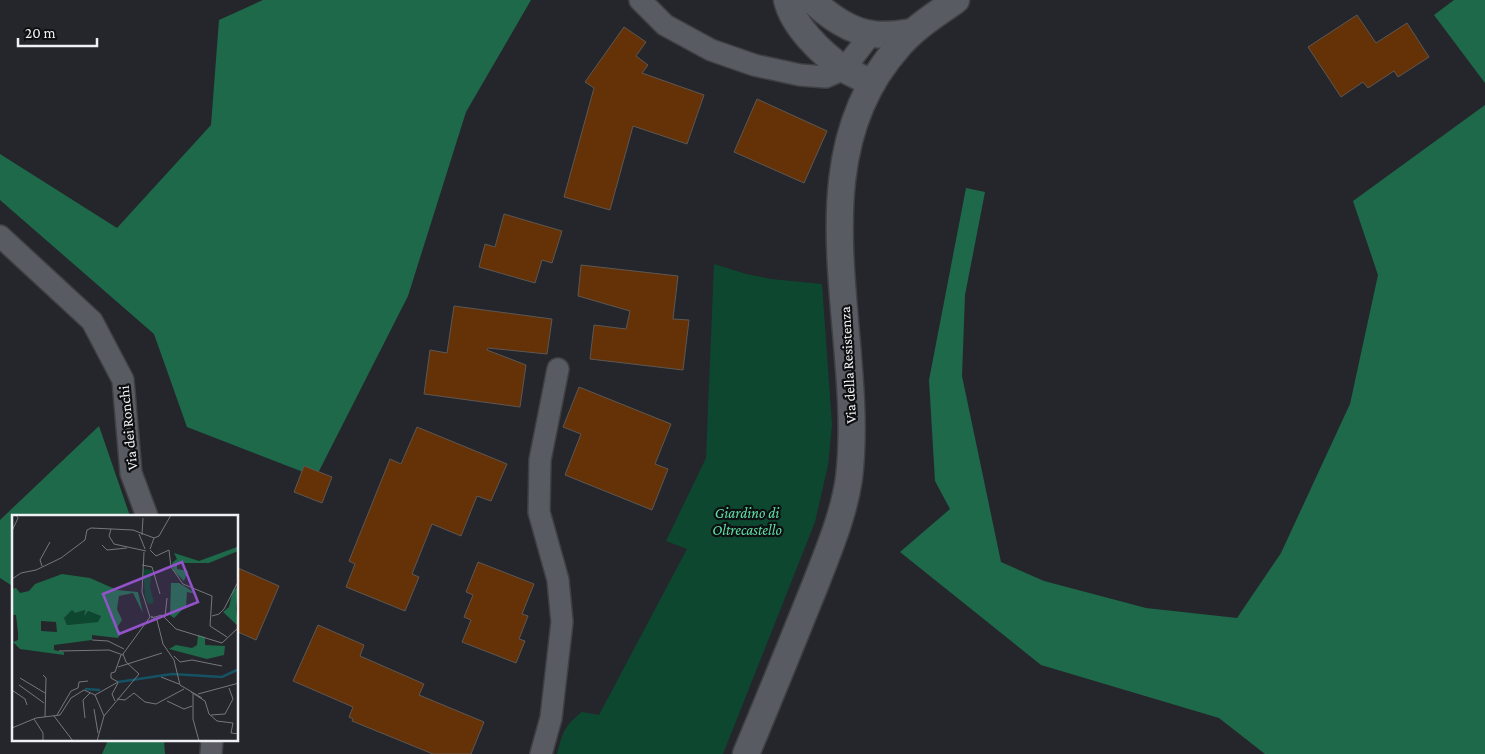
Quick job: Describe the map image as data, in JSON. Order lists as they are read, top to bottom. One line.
{"streets":{"street":["Via della Resistenza","Via dei Ronchi"]},"parks":["Giardino di Oltrecastello"],"scale_bar":"20 m"}
